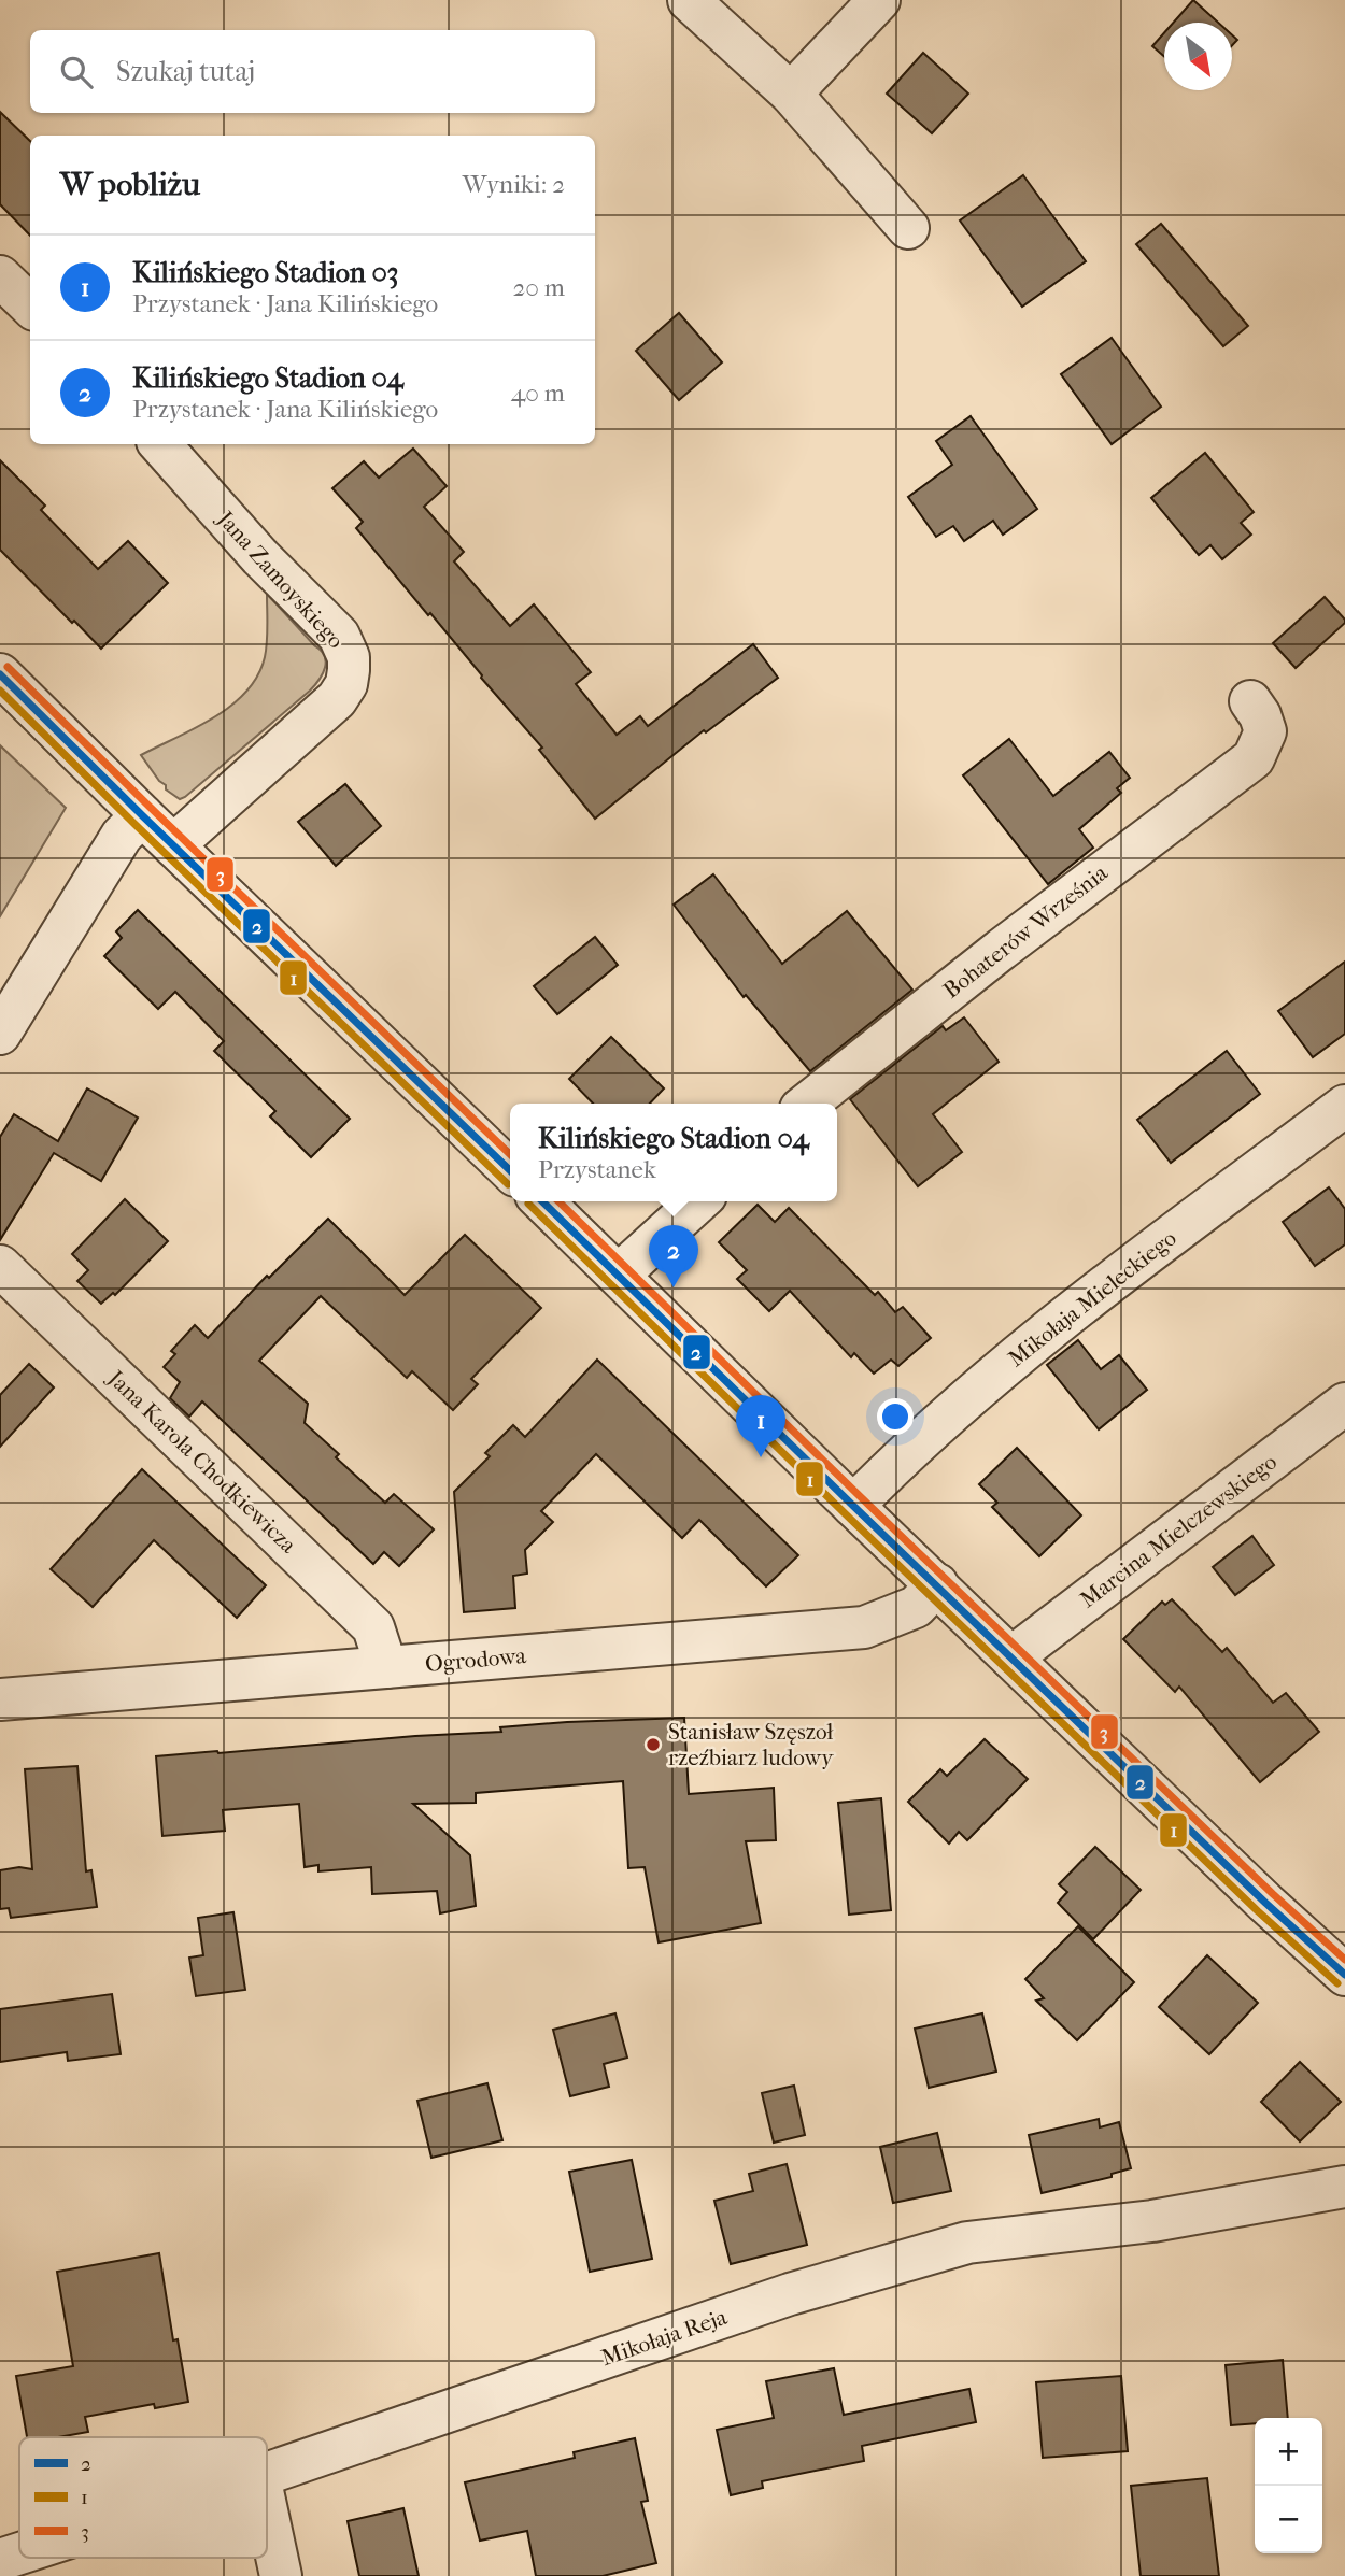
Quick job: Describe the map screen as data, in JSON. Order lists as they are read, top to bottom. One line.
{"streets":{"street":["Jana Zamoyskiego","Bohaterów Września","Mikołaja Mieleckiego","Jana Karola Chodkiewicza","Marcina Mielczewskiego","Ogrodowa","Mikołaja Reja"]},"crossings":[["Jana Karola Chodkiewicza","Ogrodowa"]],"places":["Stanisław Szęszoł rzeźbiarz ludowy"],"lines":["transit line 3","transit line 2","transit line 1"],"legend":["2","1","3"],"north":"bottom right","page":{"search":"Szukaj tutaj","heading":["W pobliżu","Wyniki: 2"],"list":[{"mark":"1","name":"Kilińskiego Stadion 03","note":"Przystanek · Jana Kilińskiego","value":"20 m"},{"mark":"2","name":"Kilińskiego Stadion 04","note":"Przystanek · Jana Kilińskiego","value":"40 m"}],"popup":["Kilińskiego Stadion 04","Przystanek"],"pins":["2","1"],"map_buttons":["+","−"]}}
